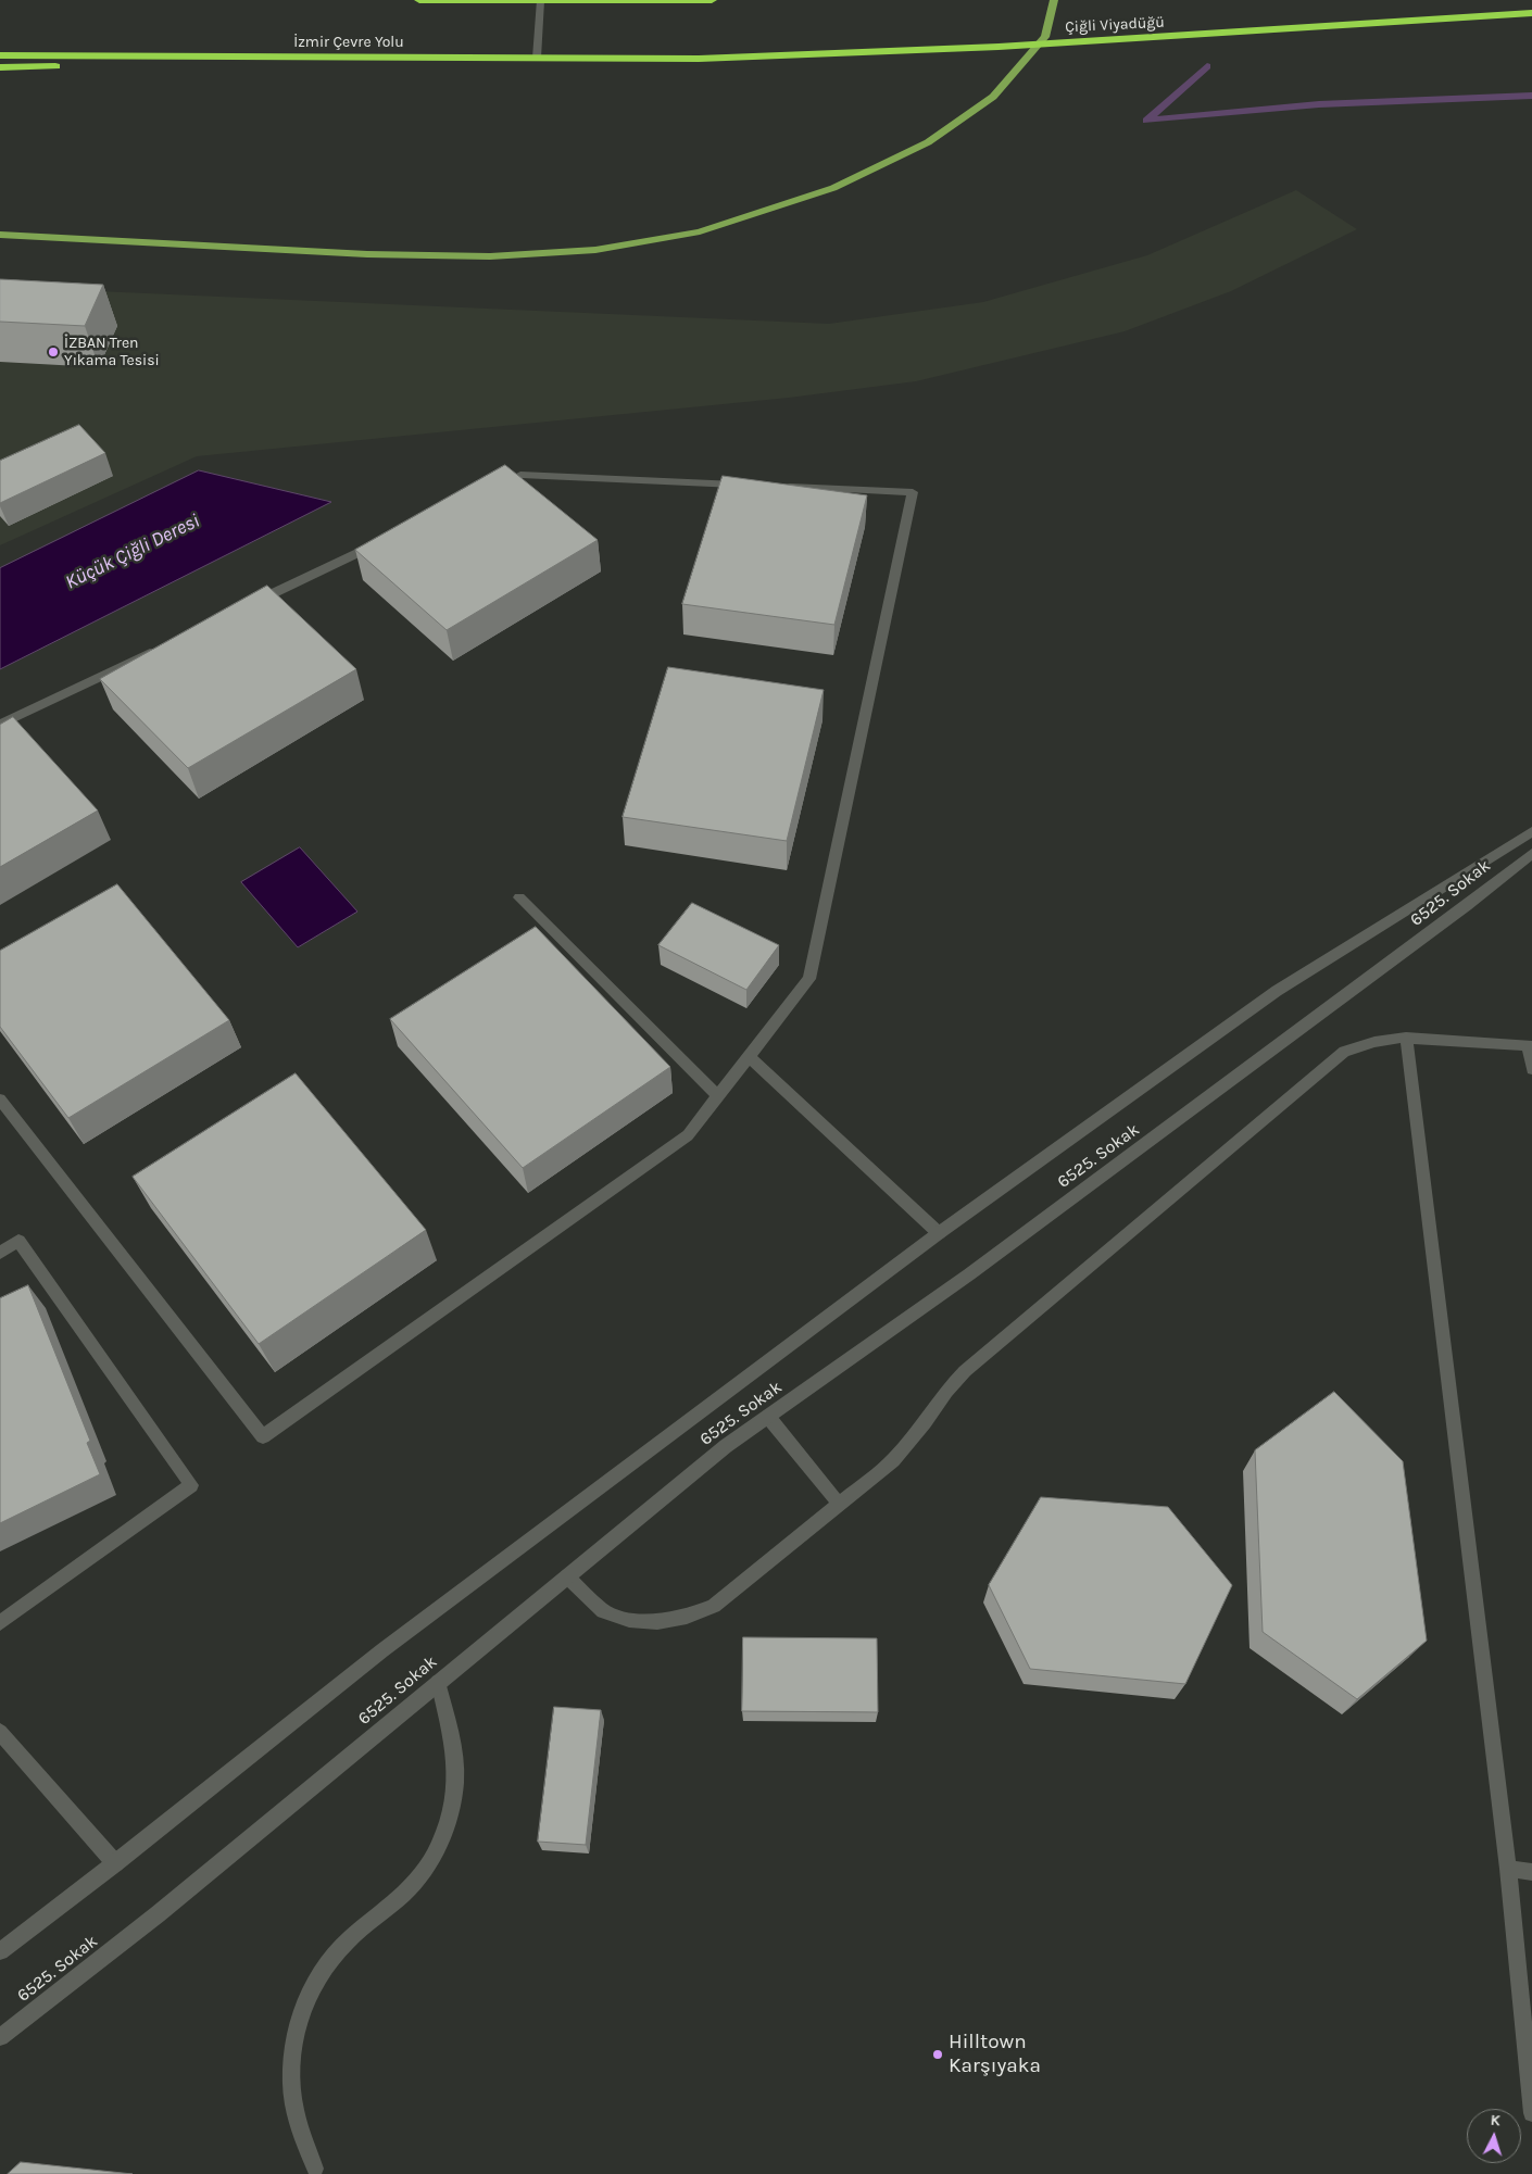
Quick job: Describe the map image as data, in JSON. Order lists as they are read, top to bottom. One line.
{"streets":{"highway":["Çiğli Viyadüğü","İzmir Çevre Yolu"],"street":["6525. Sokak"]},"crossings":[["Çiğli Viyadüğü","İzmir Çevre Yolu"]],"water":["Küçük Çiğli Deresi"],"places":["İZBAN Tren Yıkama Tesisi","Hilltown Karşıyaka"],"north":"top"}
